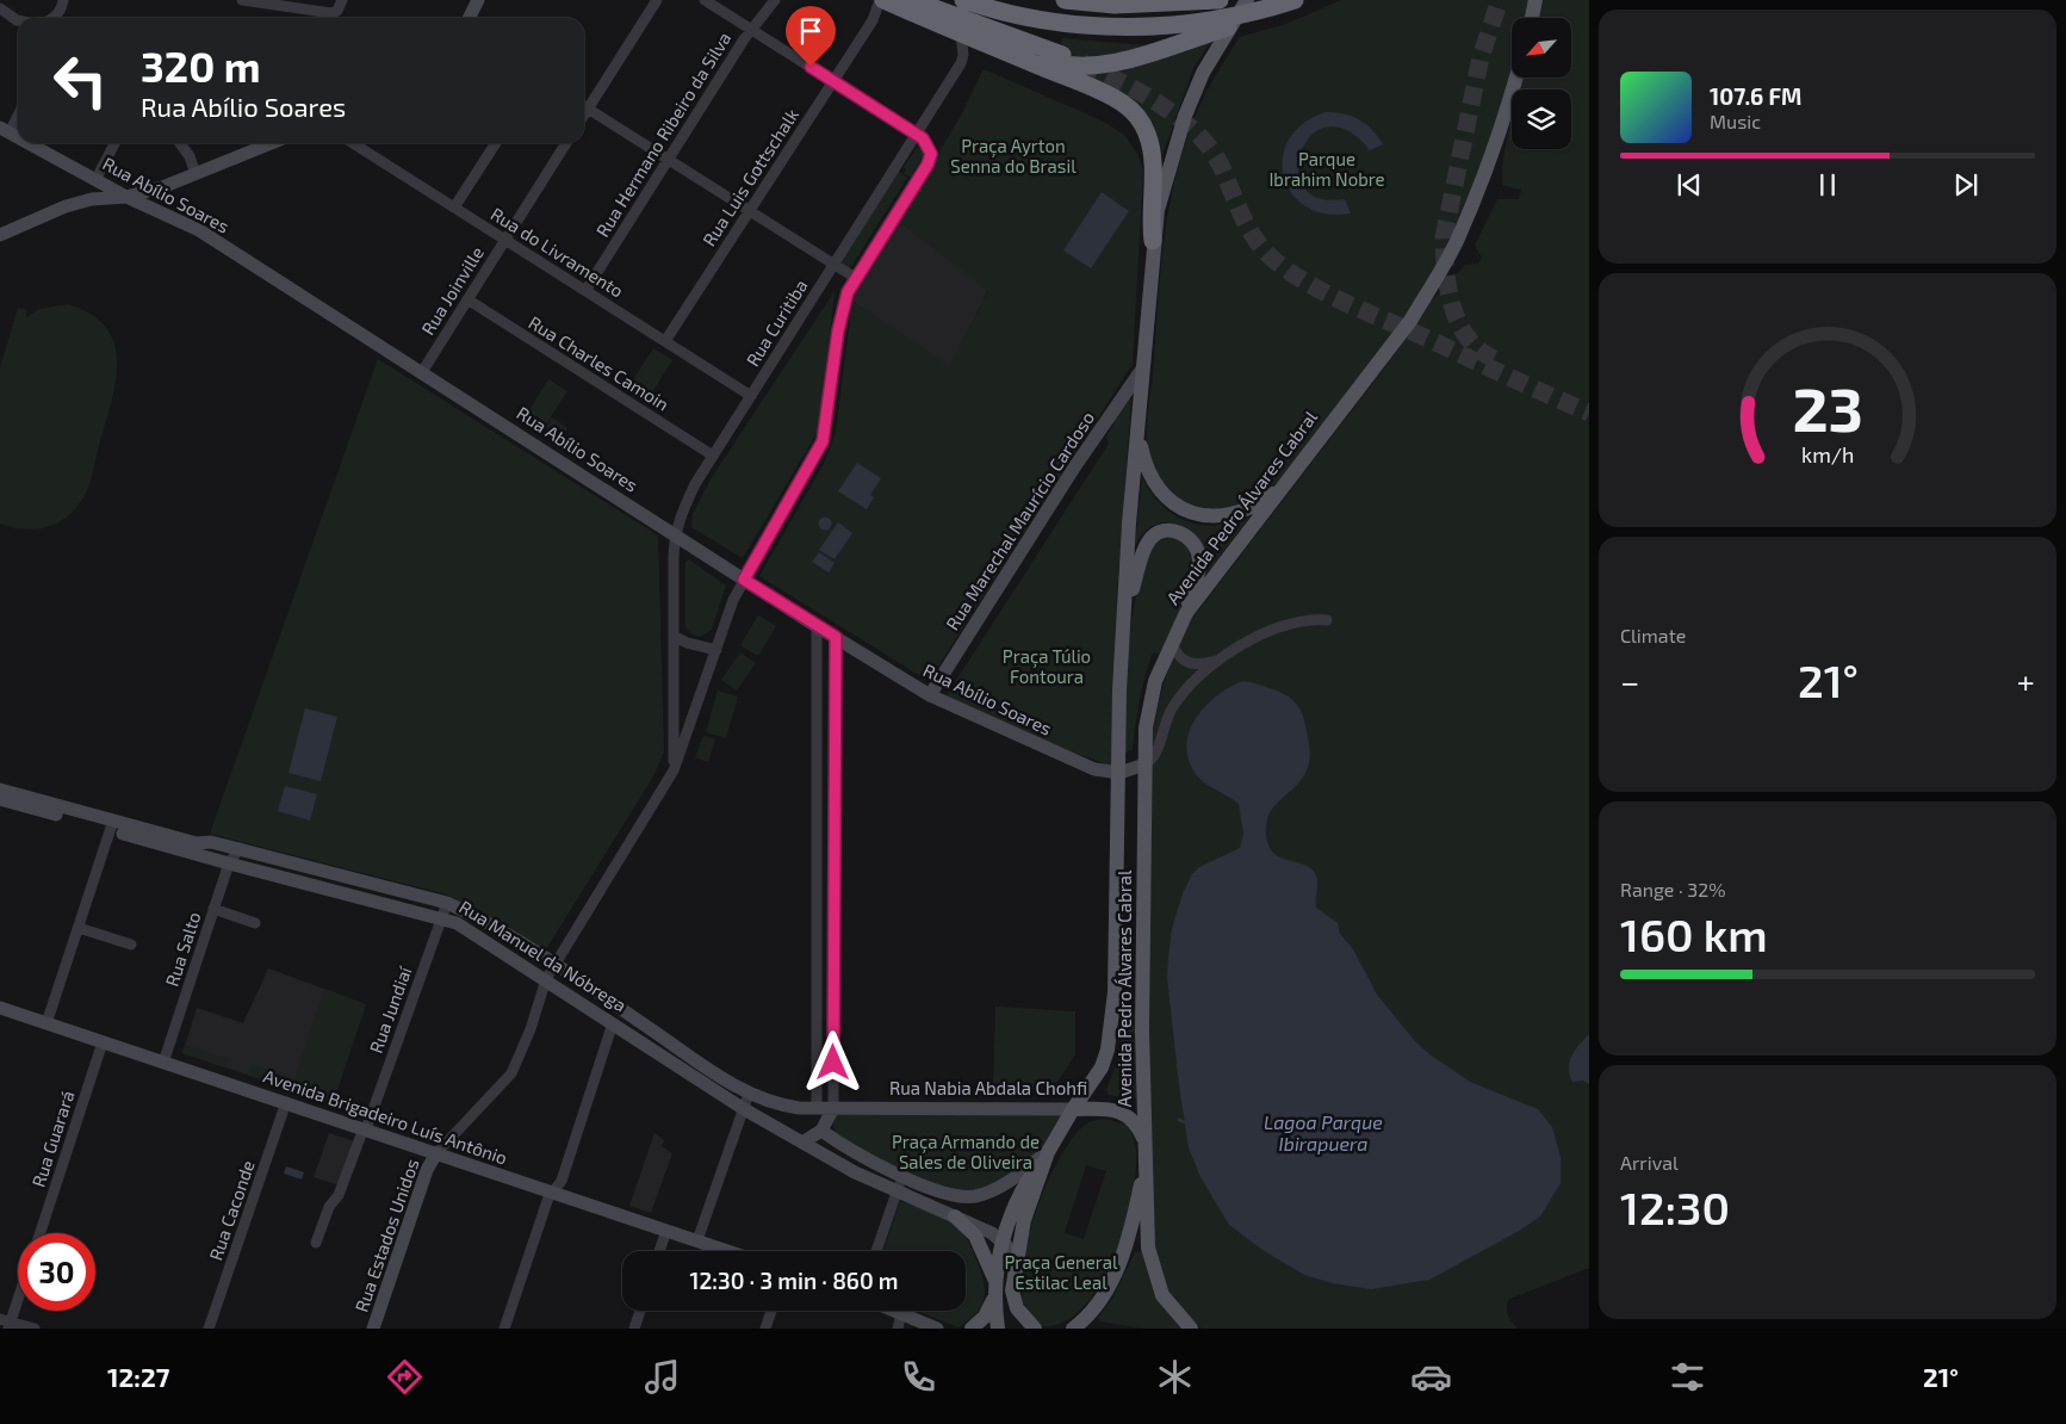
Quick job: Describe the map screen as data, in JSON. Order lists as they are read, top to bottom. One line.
{"streets":{"main road":["Avenida Pedro Álvares Cabral","Rua Nabia Abdala Chohfi"],"street":["Rua Hermano Ribeiro da Silva","Rua Luis Gottschalk","Rua Abílio Soares","Rua do Livramento","Rua Joinville","Rua Curitiba","Rua Charles Camoin","Rua Marechal Maurício Cardoso","Rua Salto","Rua Manuel da Nóbrega","Rua Jundiaí","Avenida Brigadeiro Luís Antônio","Rua Guarará","Rua Caconde","Rua Estados Unidos"]},"crossings":[["Rua Hermano Ribeiro da Silva","Rua do Livramento"],["Rua Luis Gottschalk","Rua do Livramento"],["Rua Abílio Soares","Rua Joinville"],["Rua Abílio Soares","Rua Curitiba"],["Rua Abílio Soares","Avenida Pedro Álvares Cabral"],["Rua Abílio Soares","Rua Marechal Maurício Cardoso"],["Rua do Livramento","Rua Joinville"],["Rua do Livramento","Rua Curitiba"],["Rua Joinville","Rua Charles Camoin"],["Rua Curitiba","Rua Charles Camoin"],["Avenida Pedro Álvares Cabral","Rua Marechal Maurício Cardoso"],["Avenida Pedro Álvares Cabral","Rua Nabia Abdala Chohfi"],["Rua Salto","Rua Manuel da Nóbrega"],["Rua Salto","Avenida Brigadeiro Luís Antônio"],["Rua Manuel da Nóbrega","Rua Jundiaí"],["Rua Manuel da Nóbrega","Rua Nabia Abdala Chohfi"],["Rua Jundiaí","Avenida Brigadeiro Luís Antônio"],["Avenida Brigadeiro Luís Antônio","Rua Guarará"],["Avenida Brigadeiro Luís Antônio","Rua Caconde"],["Avenida Brigadeiro Luís Antônio","Rua Estados Unidos"]],"water":["Lagoa Parque Ibirapuera"],"parks":["Praça Ayrton Senna do Brasil","Parque Ibrahim Nobre","Praça Túlio Fontoura","Praça Armando de Sales de Oliveira","Praça General Estilac Leal"],"north":"bottom left","page":{"turn":["320 m","Rua Abílio Soares"],"song":["107.6 FM","Music"],"tile":["Climate",["Range · 32%","160 km"],["Arrival","12:30"]],"heat":["−","21°","+"],"limit":"30","trip":"12:30 · 3 min · 860 m","tabs":["12:27","21°"],"gauge":["23","km/h"]}}
